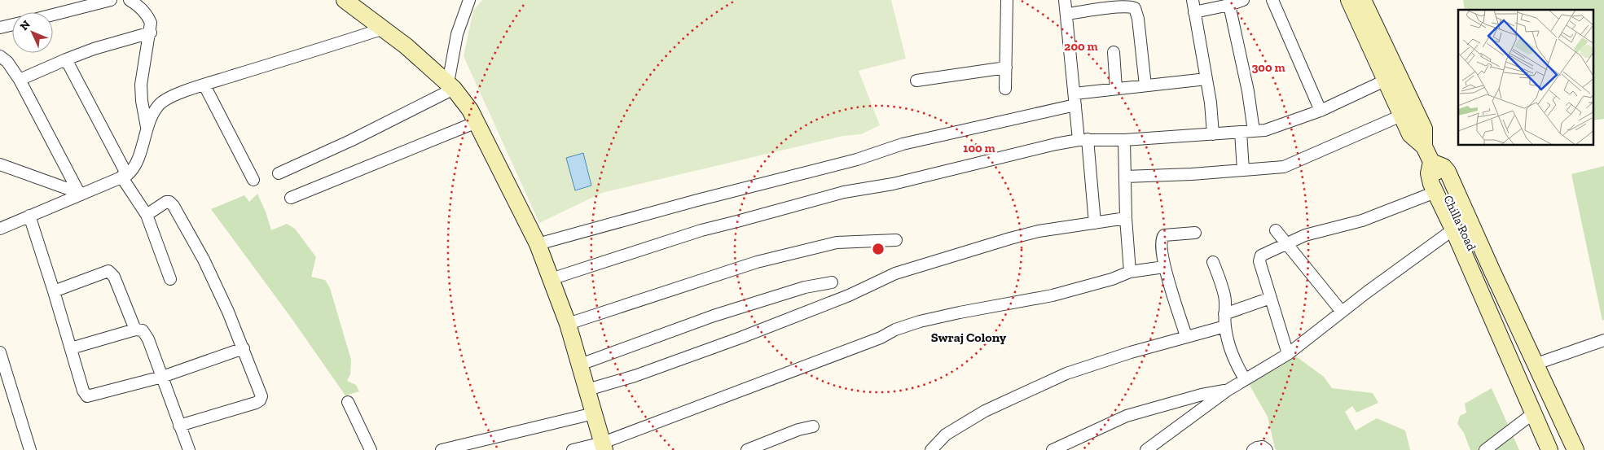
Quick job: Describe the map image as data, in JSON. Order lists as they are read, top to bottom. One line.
{"streets":{"main road":["Chilla Road"]},"districts":["Swraj Colony"],"north":"top left","rings":["200 m","300 m","100 m"]}
